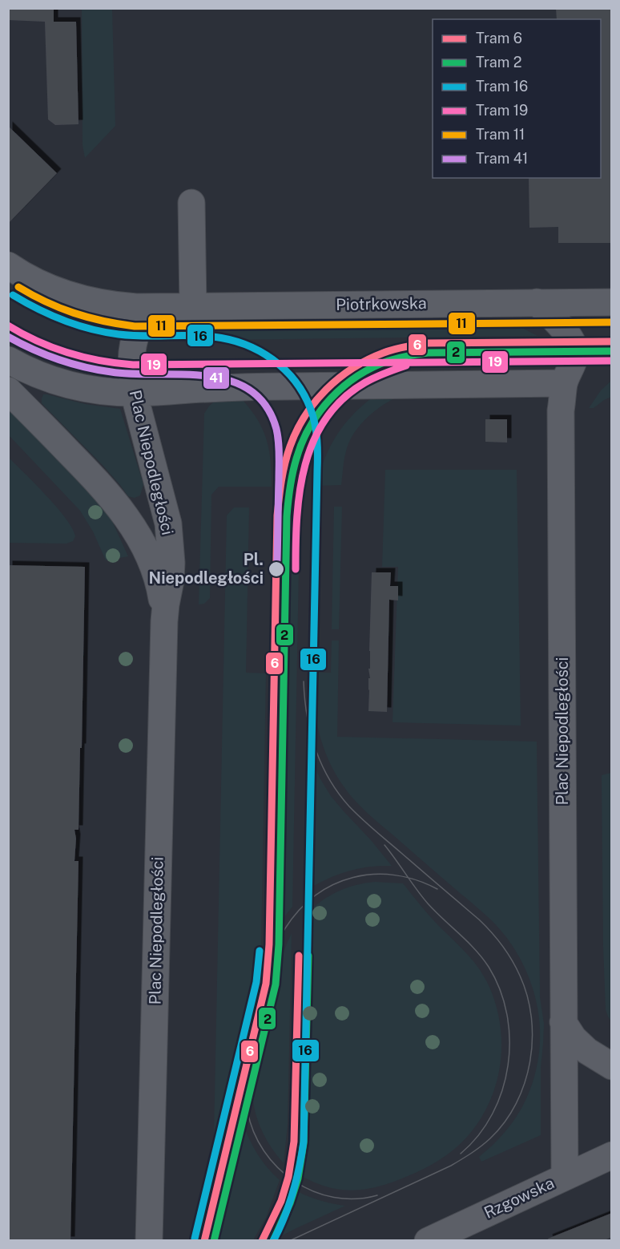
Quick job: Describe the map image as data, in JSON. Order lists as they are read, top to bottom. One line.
{"streets":{"street":["Piotrkowska","Plac Niepodległości","Rzgowska"]},"crossings":[["Piotrkowska","Plac Niepodległości"],["Plac Niepodległości","Rzgowska"]],"places":["Pl. Niepodległości"],"lines":["tram line 11","tram line 16","tram line 19","tram line 41","tram line 6","tram line 2"],"legend":["Tram 6","Tram 2","Tram 16","Tram 19","Tram 11","Tram 41"]}
